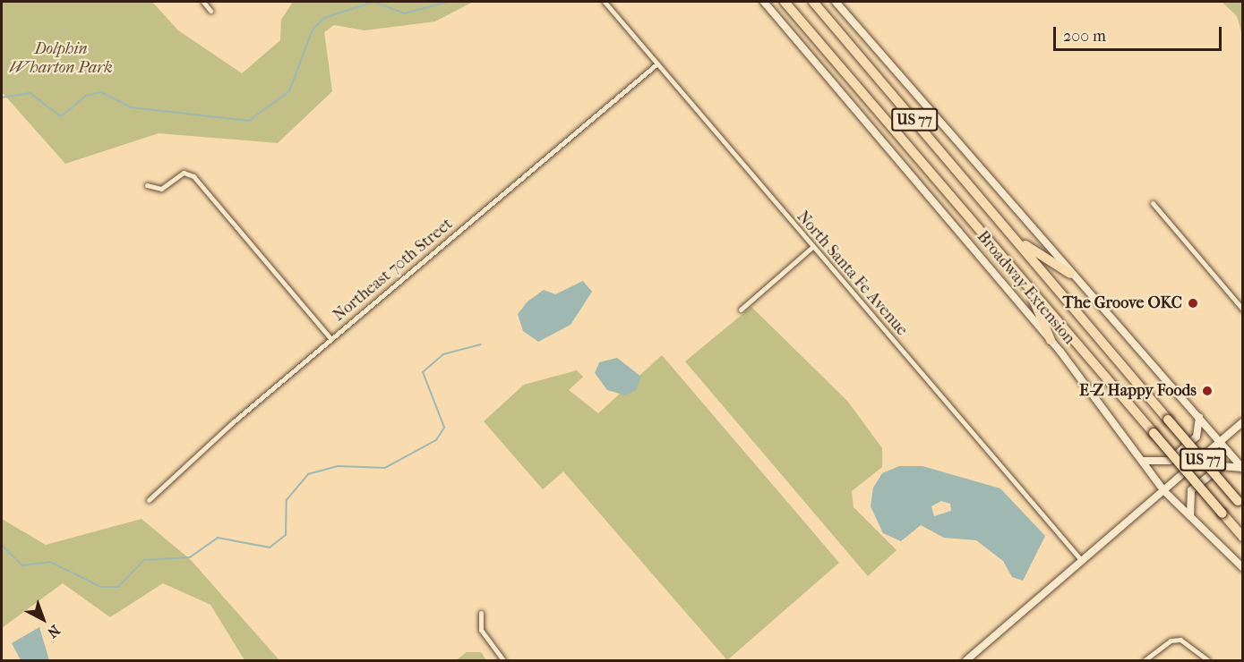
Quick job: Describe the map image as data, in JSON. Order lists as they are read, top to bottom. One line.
{"streets":{"highway":["US 77","Broadway Extension"],"street":["Northeast 70th Street","North Santa Fe Avenue"]},"crossings":[["Northeast 70th Street","North Santa Fe Avenue"]],"parks":["Dolphin Wharton Park"],"places":["The Groove OKC","E-Z Happy Foods"],"scale_bar":"200 m","north":"bottom right"}
